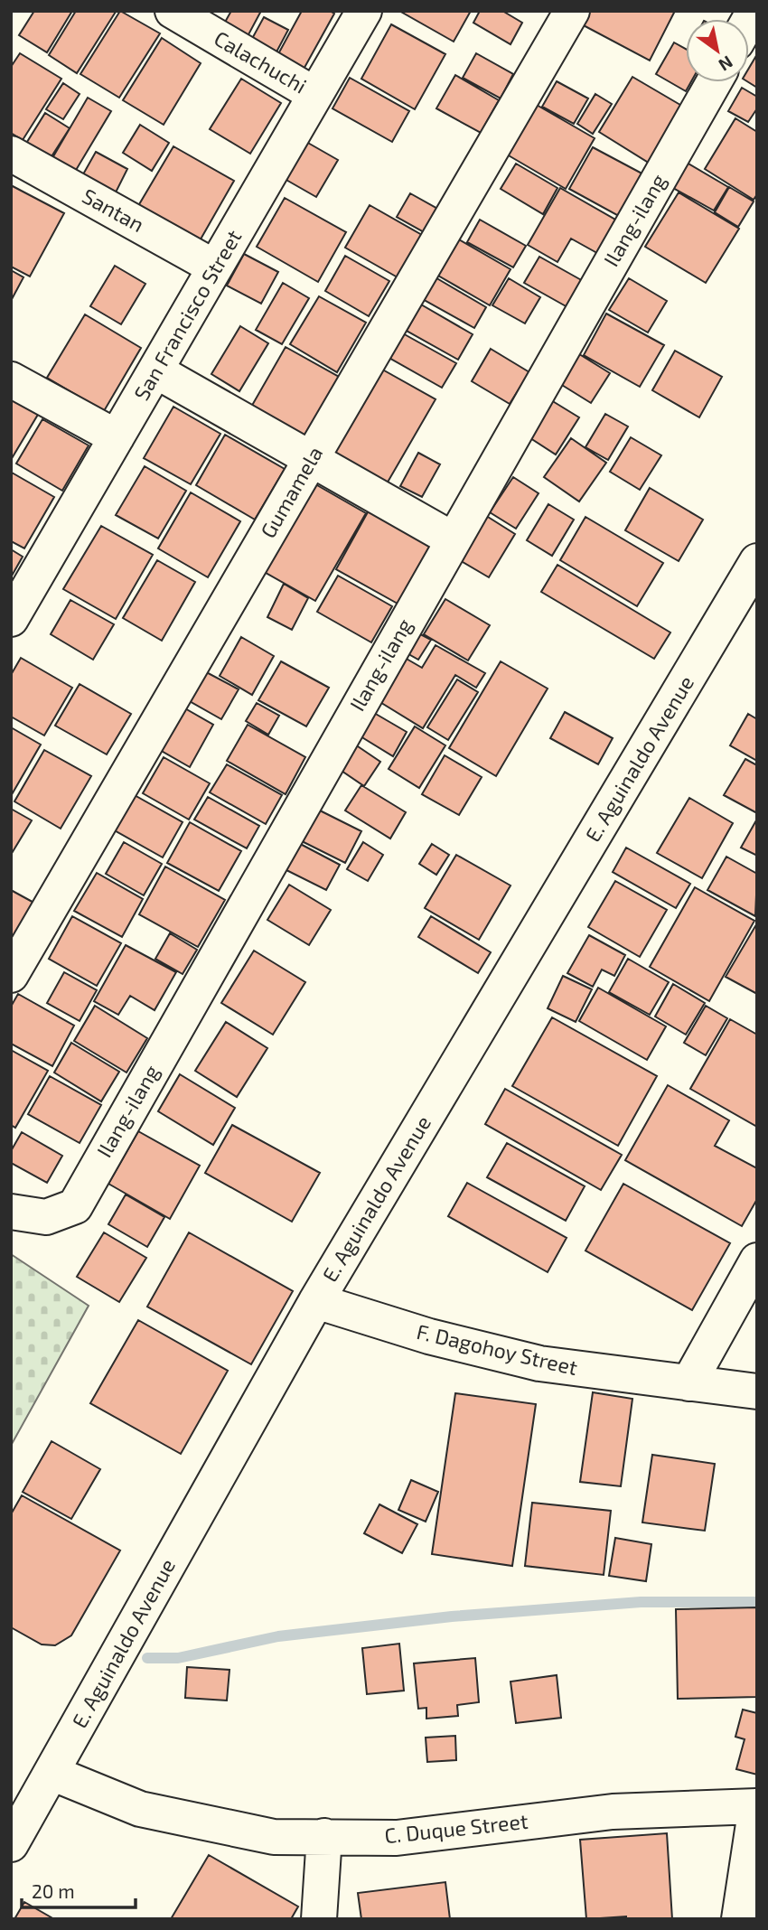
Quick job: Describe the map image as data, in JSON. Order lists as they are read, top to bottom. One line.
{"streets":{"street":["Calachuchi","Santan","Ilang-ilang","San Francisco Street","Gumamela","E. Aguinaldo Avenue","F. Dagohoy Street","C. Duque Street"]},"crossings":[["Calachuchi","San Francisco Street"],["Santan","San Francisco Street"],["E. Aguinaldo Avenue","F. Dagohoy Street"],["E. Aguinaldo Avenue","C. Duque Street"]],"scale_bar":"20 m","north":"bottom right"}
